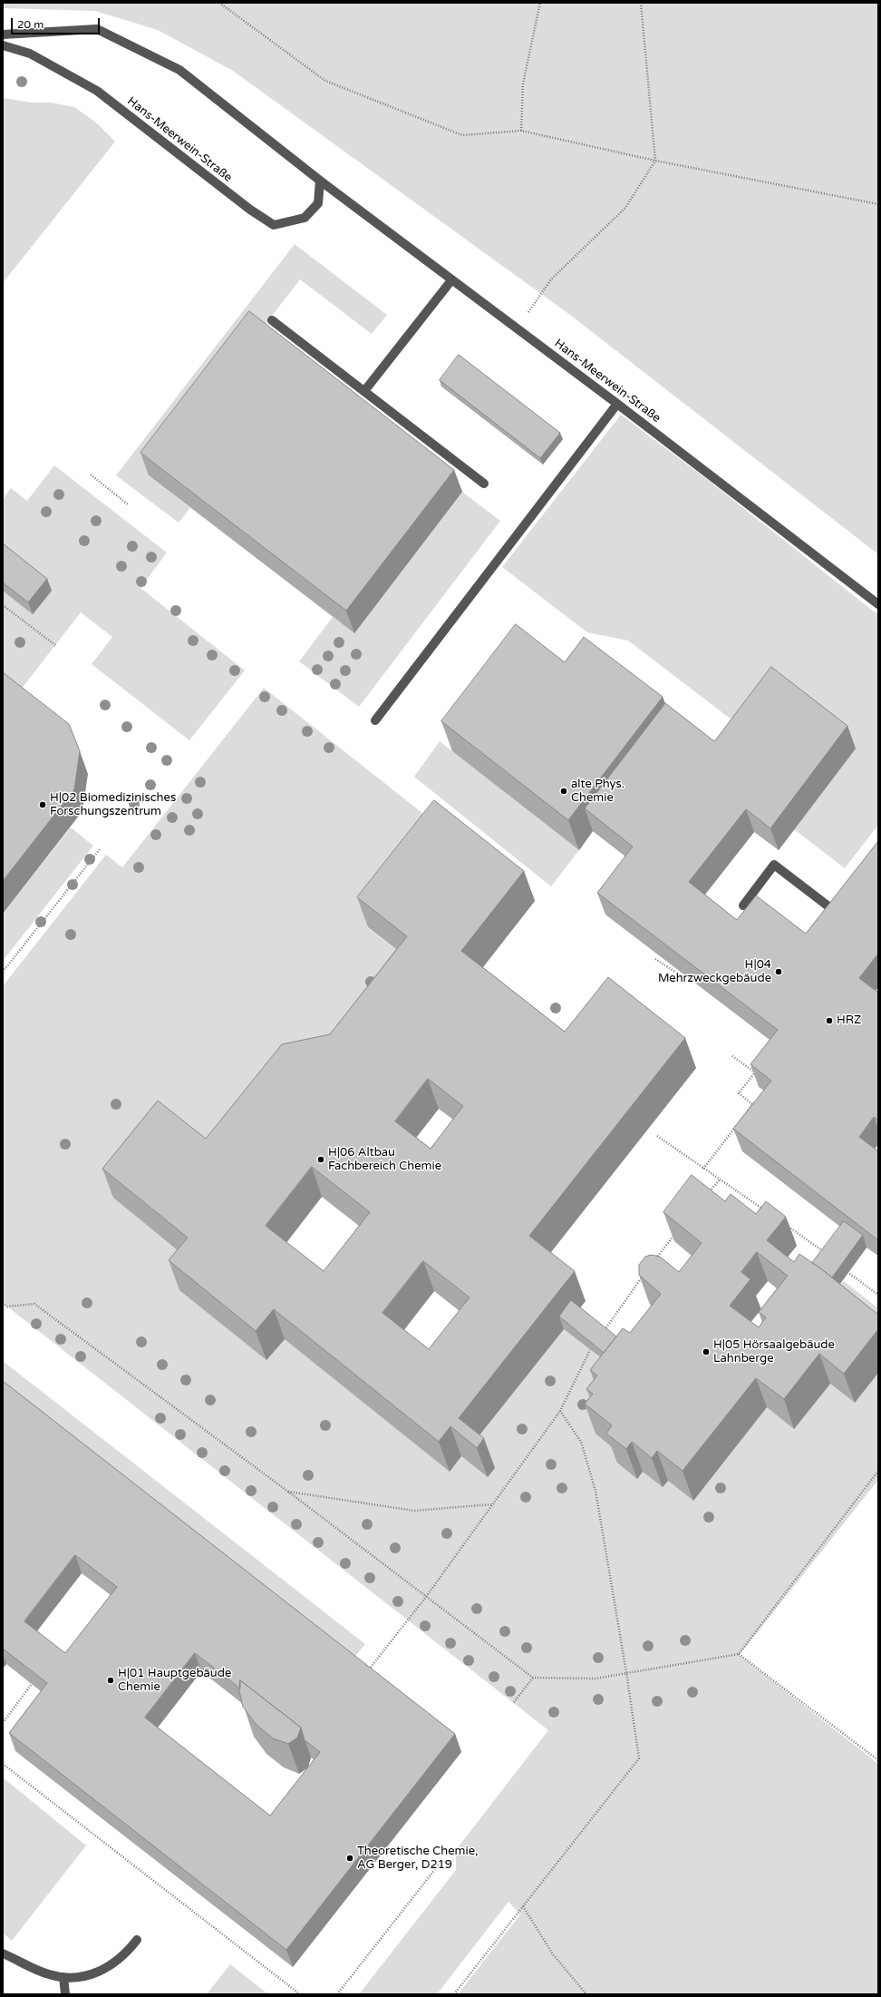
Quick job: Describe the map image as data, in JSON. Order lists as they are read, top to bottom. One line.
{"streets":{"street":["Hans-Meerwein-Straße"]},"places":["alte Phys. Chemie","H|02 Biomedizinisches Forschungszentrum","H|04 Mehrzweckgebäude","HRZ","H|06 Altbau Fachbereich Chemie","H|05 Hörsaalgebäude Lahnberge","H|01 Hauptgebäude Chemie","Theoretische Chemie, AG Berger, D219"],"scale_bar":"20 m"}
